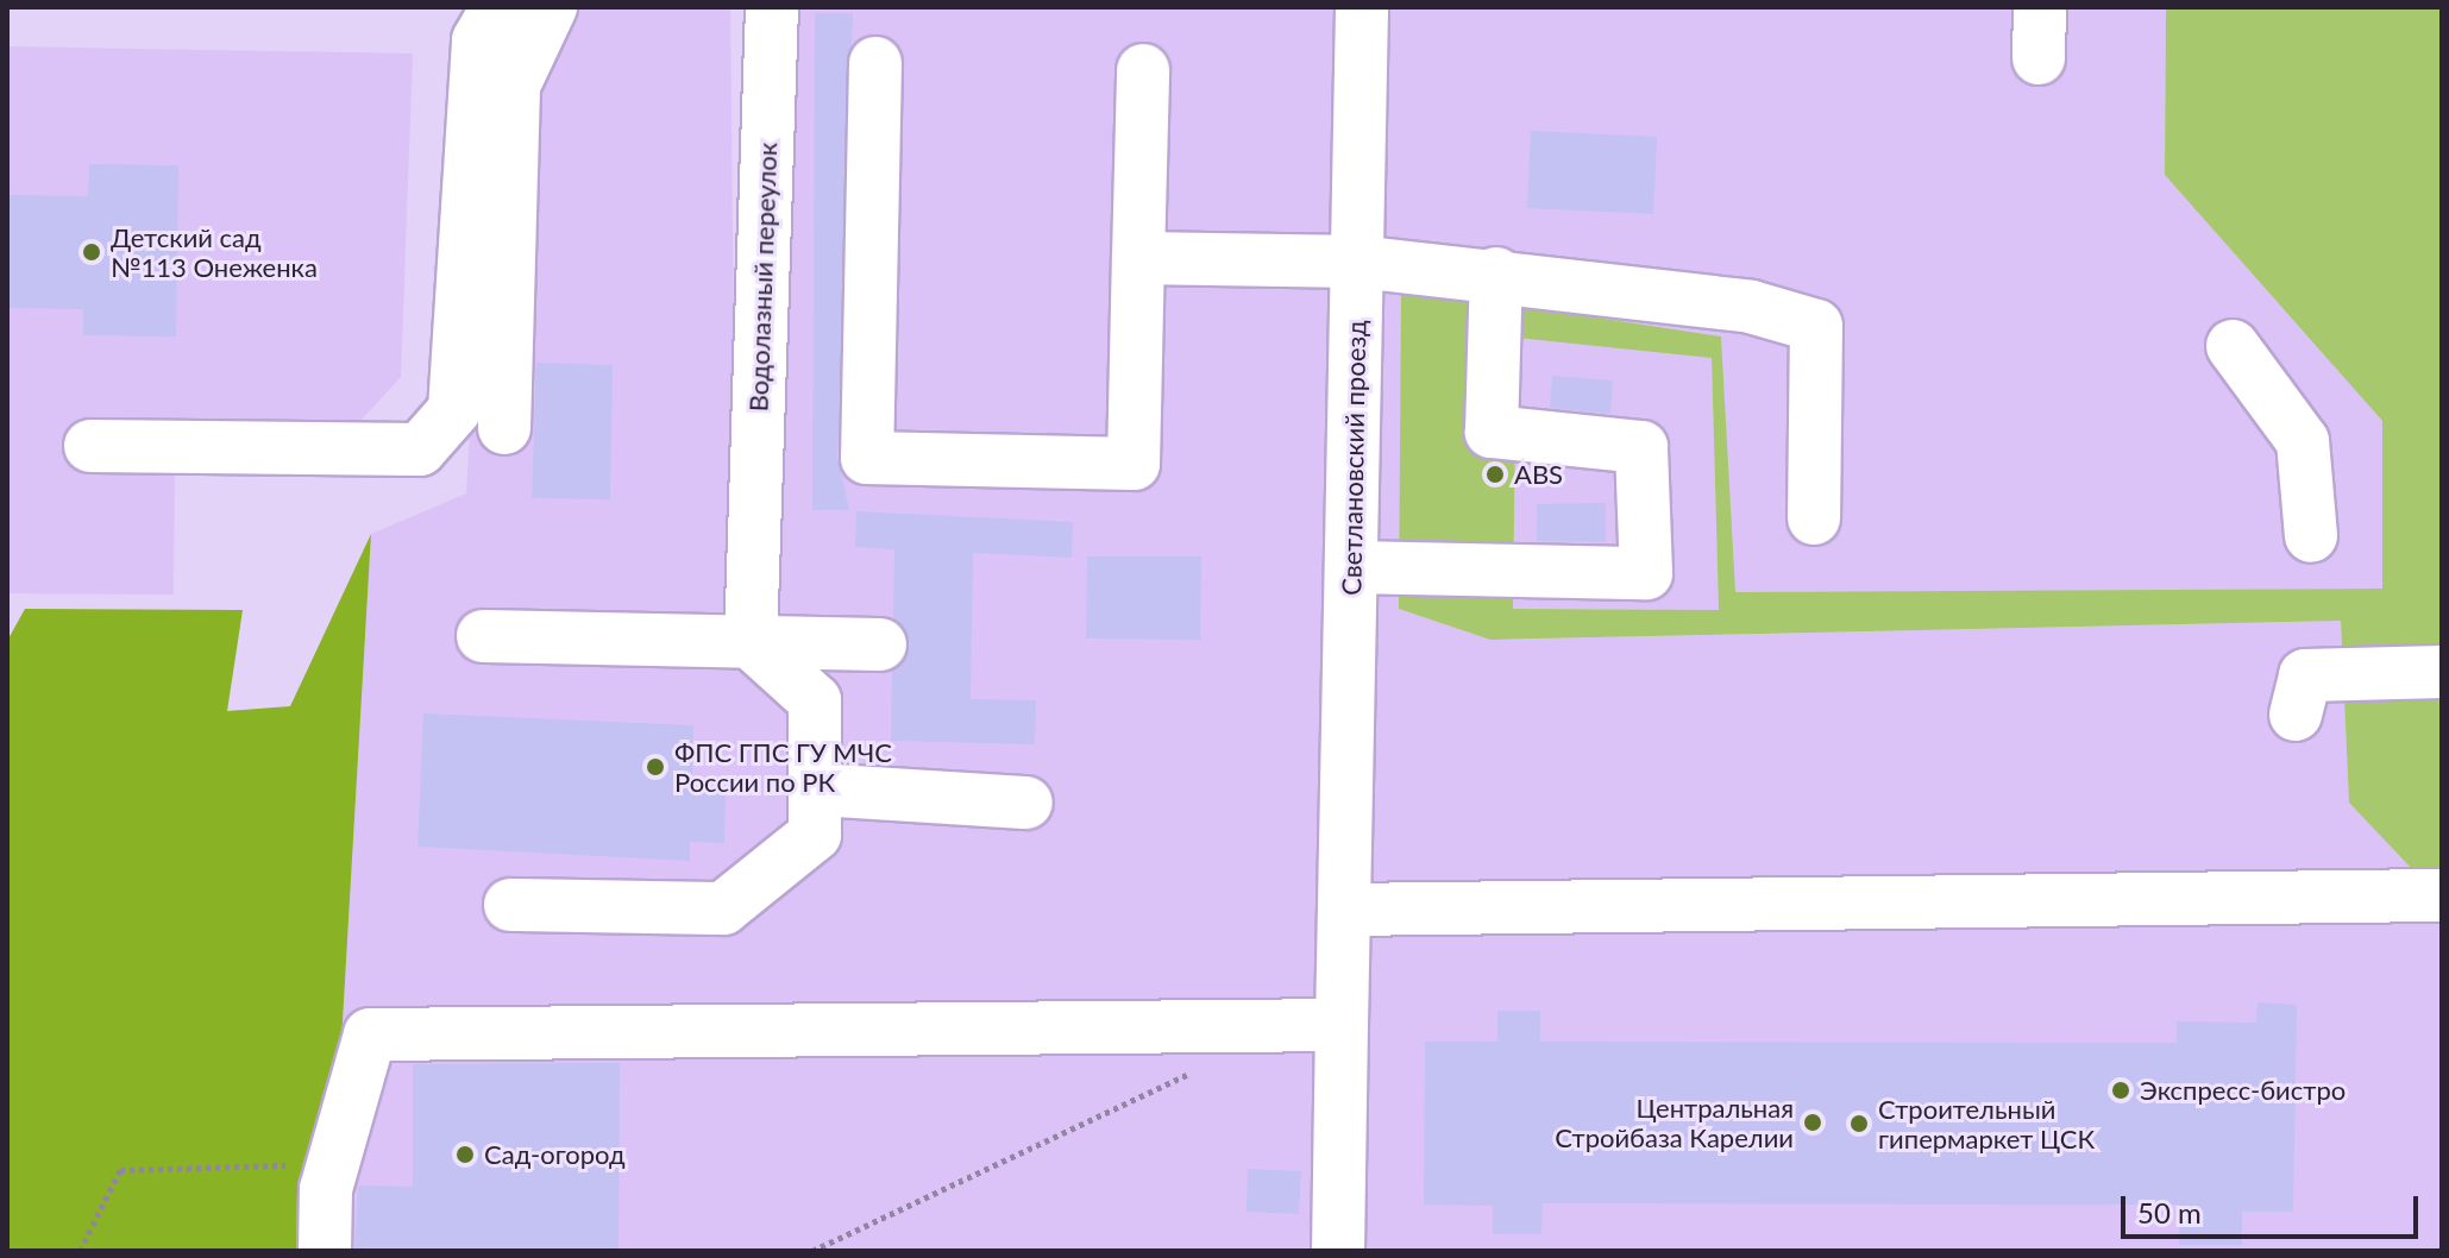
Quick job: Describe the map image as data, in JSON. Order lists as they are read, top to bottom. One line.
{"streets":{"street":["Водолазный переулок","Светлановский проезд"]},"places":["Детский сад №113 Онеженка","ABS","ФПС ГПС ГУ МЧС России по РК","Экспресс-бистро","Центральная Стройбаза Карелии","Строительный гипермаркет ЦСК","Сад-огород"],"scale_bar":"50 m"}
